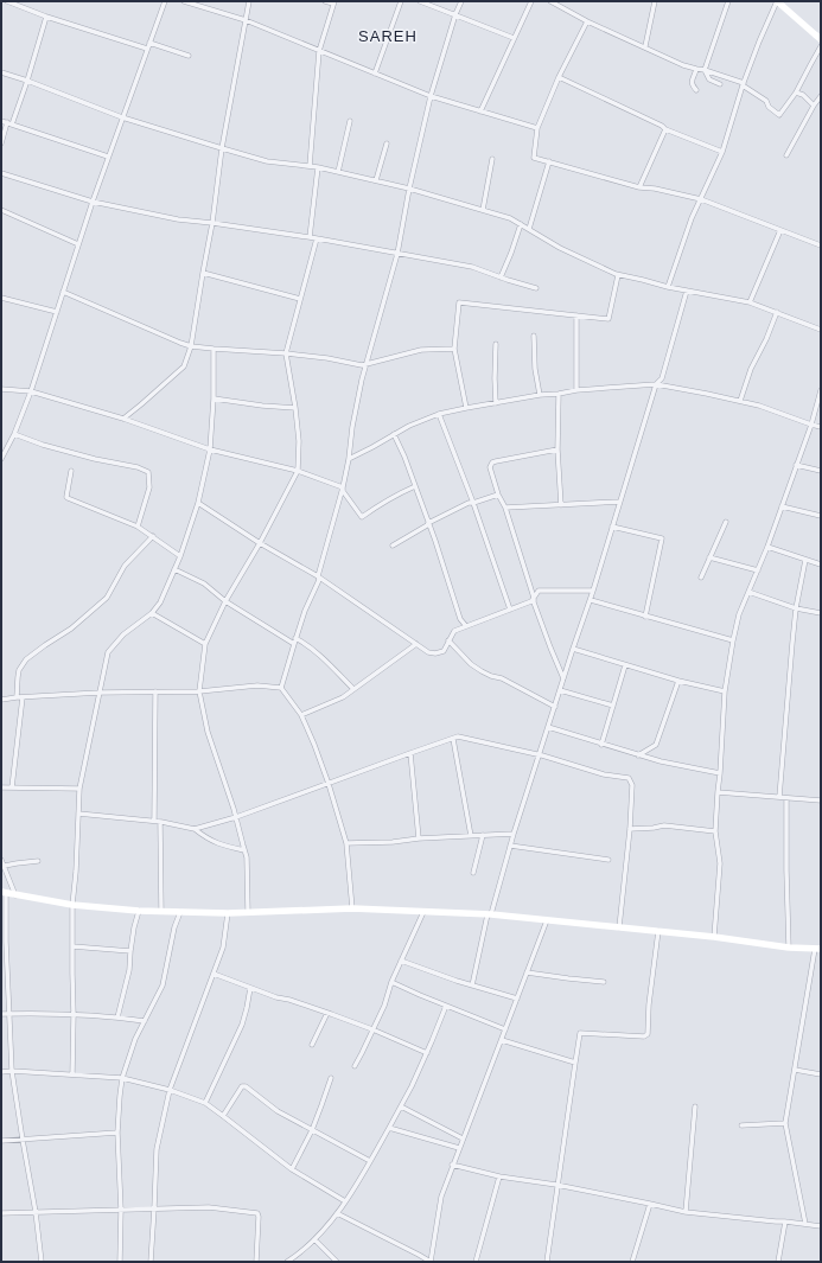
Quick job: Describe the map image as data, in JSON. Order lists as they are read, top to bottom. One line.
{"districts":["SAREH"]}
